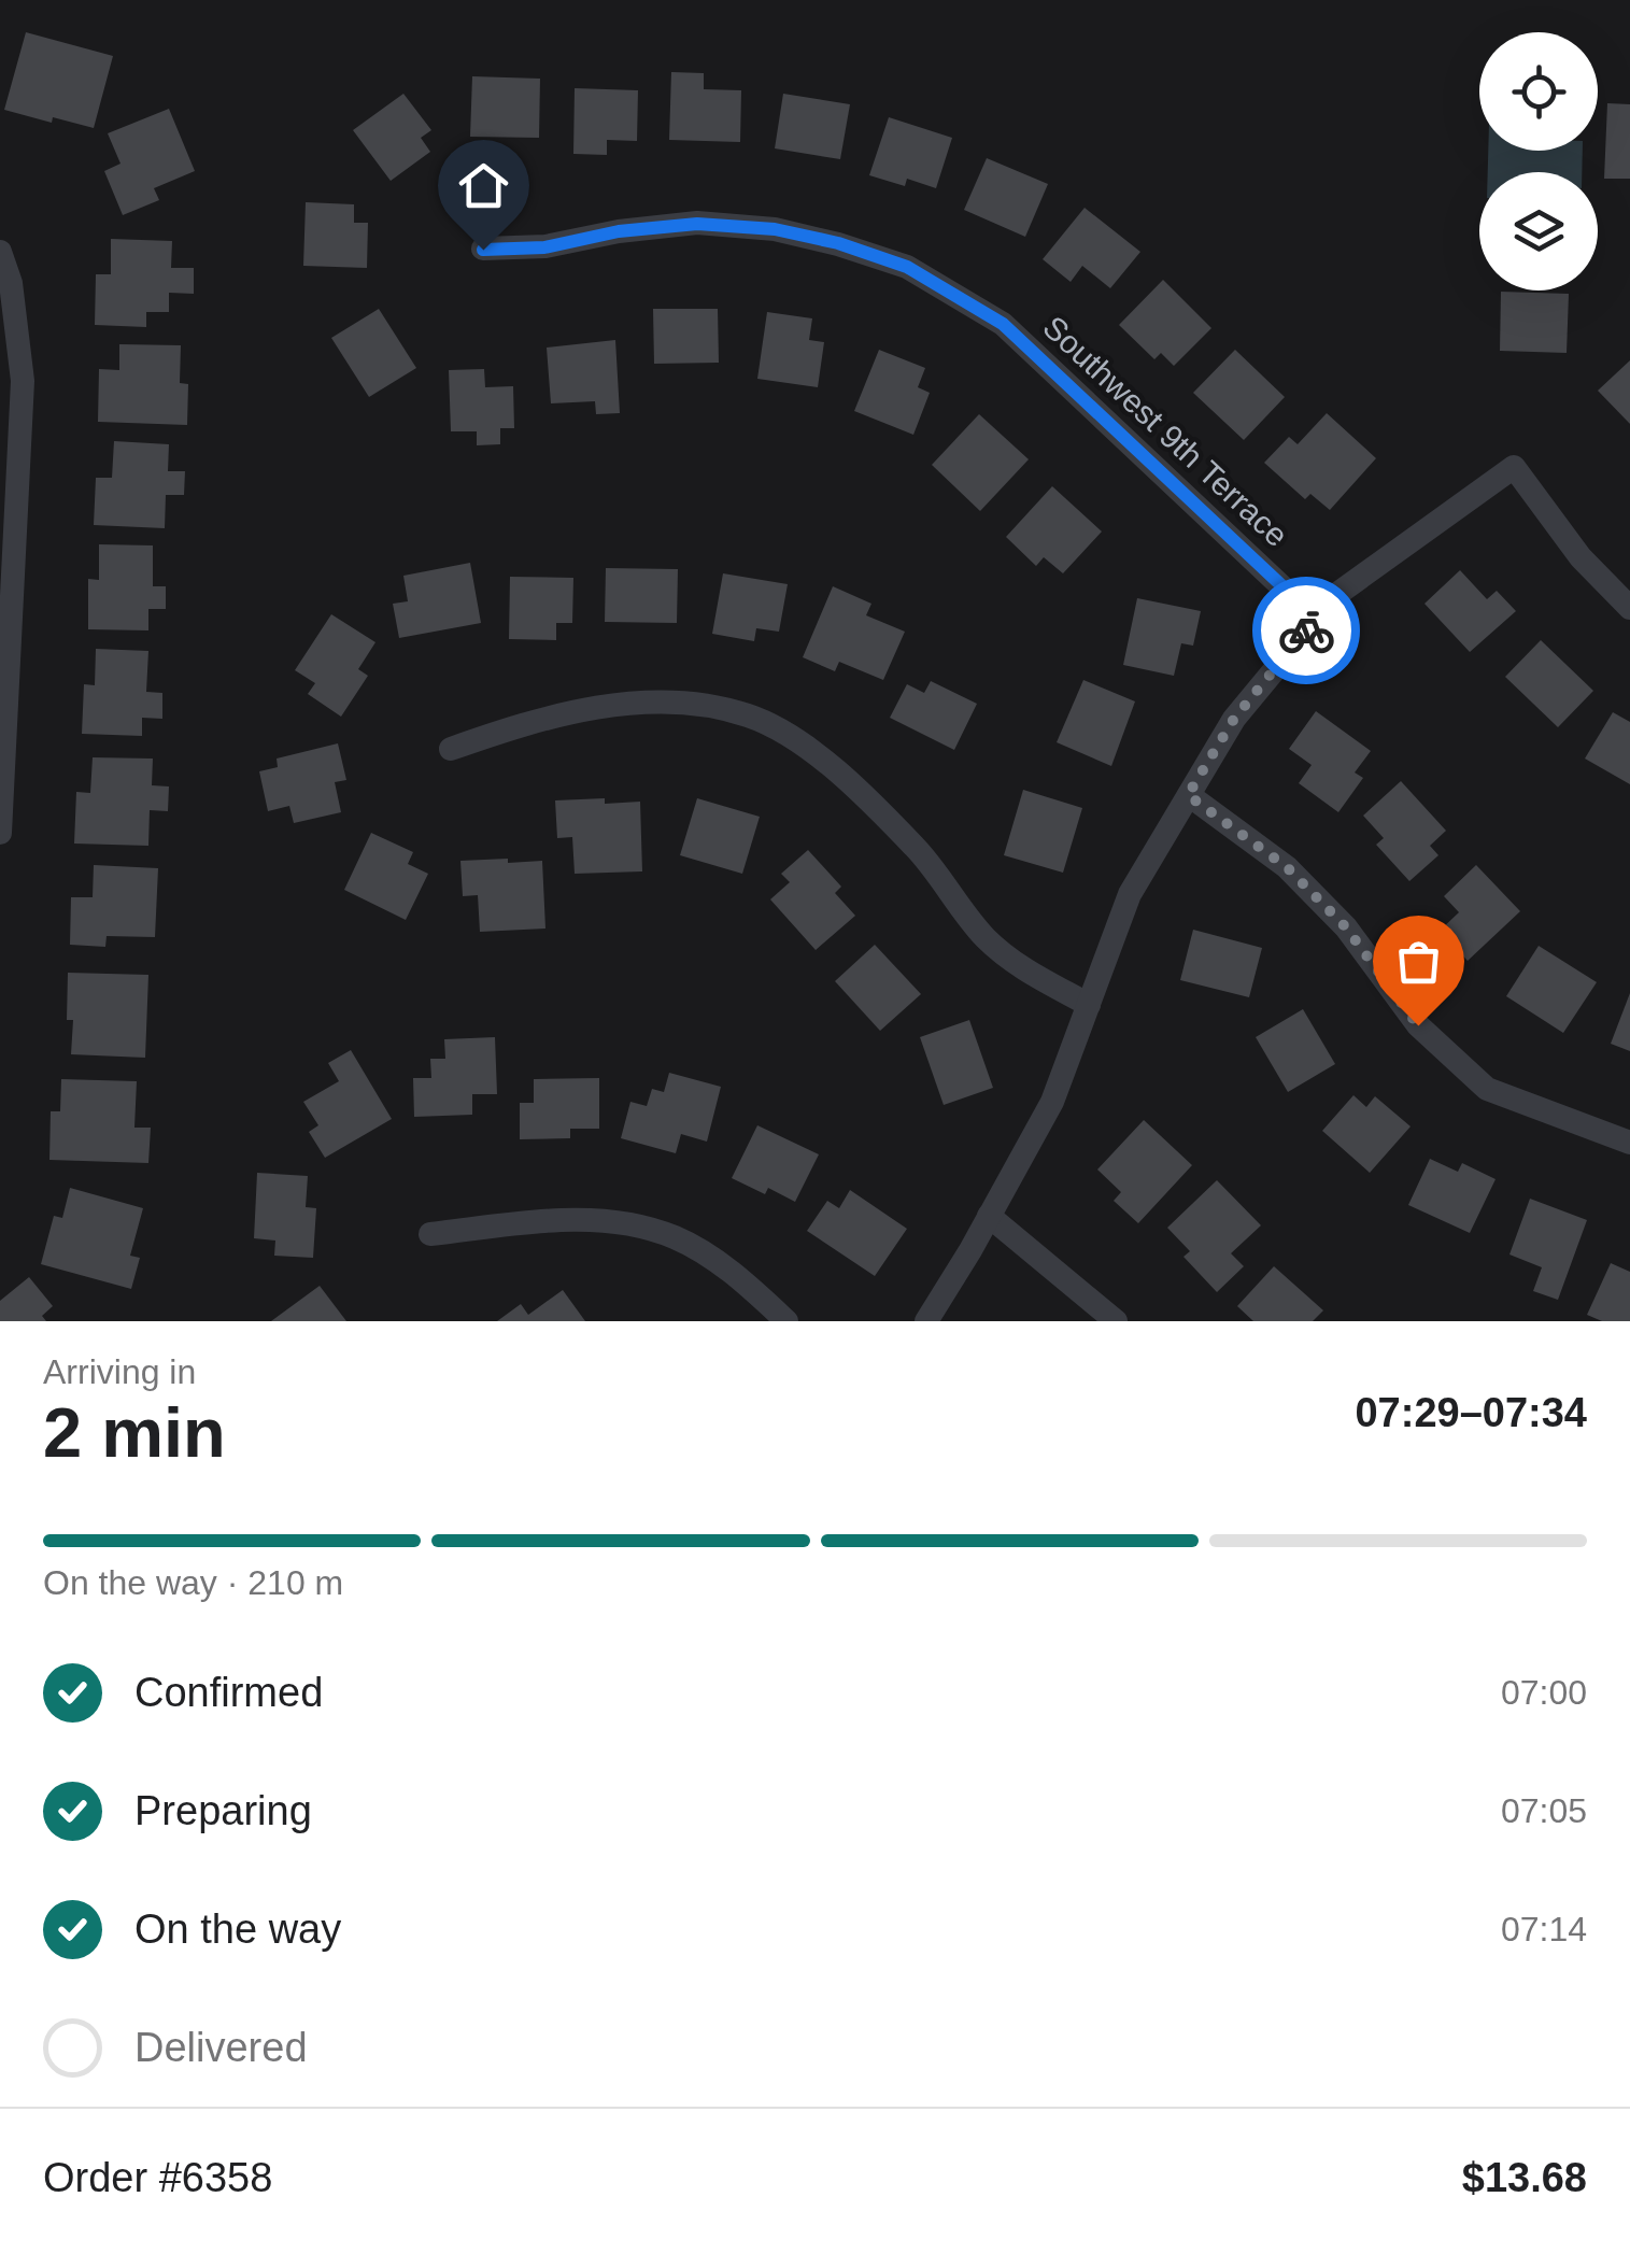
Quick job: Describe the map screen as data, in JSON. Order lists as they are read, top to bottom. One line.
{"streets":{"street":["Southwest 9th Terrace"]},"page":{"heading":["2 min","Arriving in","07:29–07:34"],"panel":["Order #6358","$13.68"],"bar":"On the way · 210 m","list":[["Confirmed","07:00"],["Preparing","07:05"],["On the way","07:14"],"Delivered"]}}
